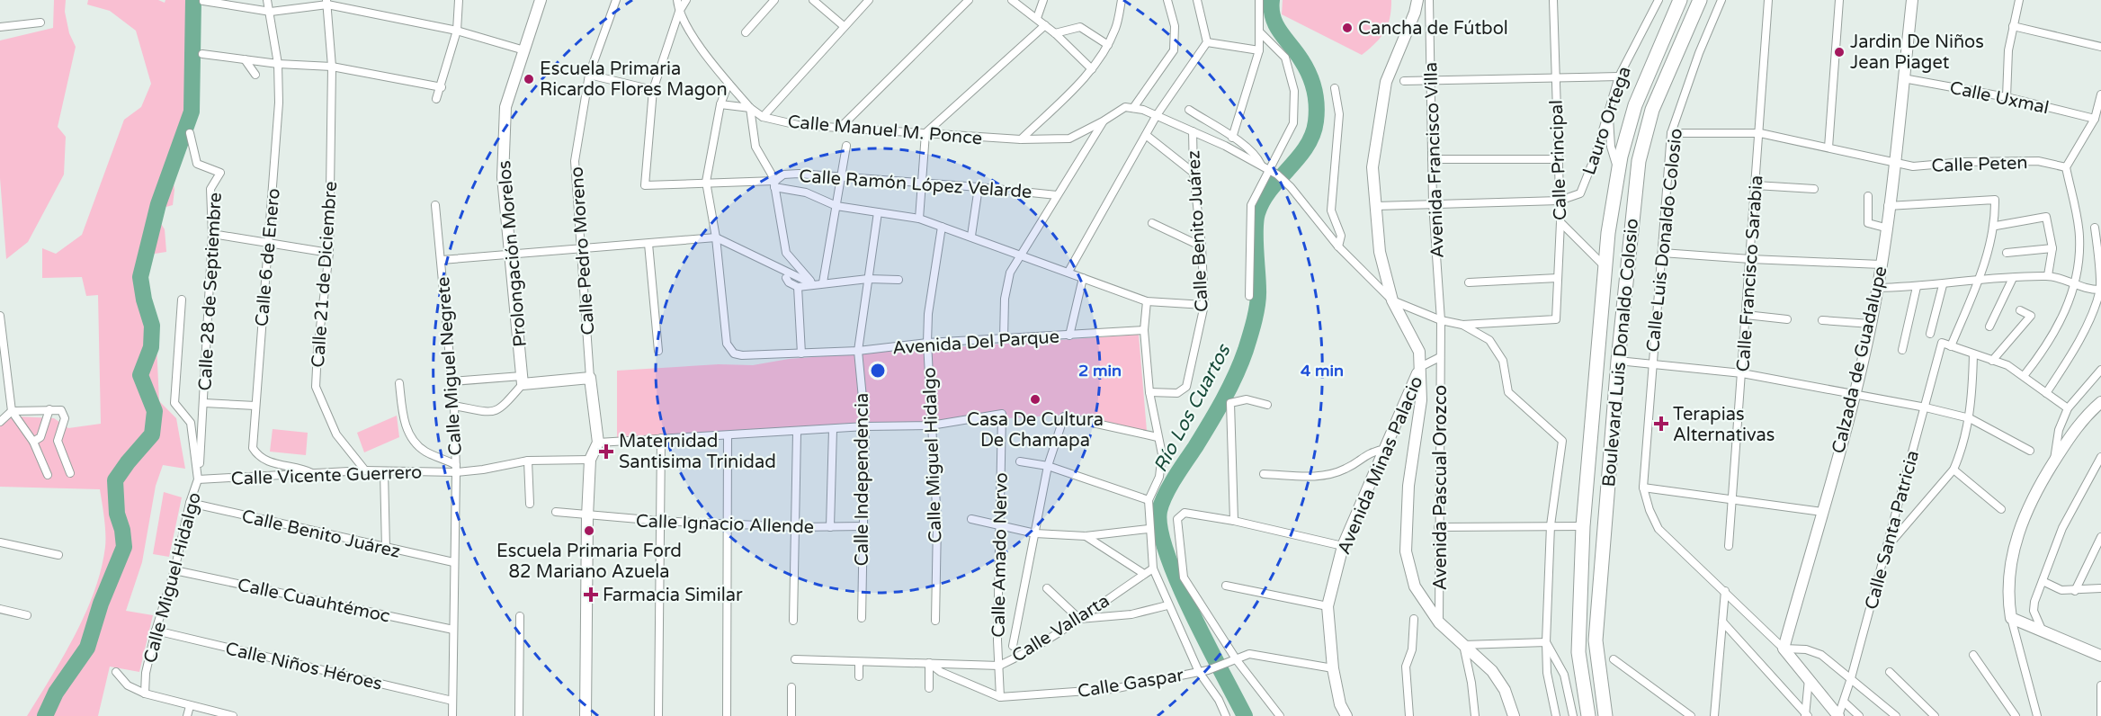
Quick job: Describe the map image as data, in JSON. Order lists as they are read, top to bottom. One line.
{"streets":{"highway":["Boulevard Luis Donaldo Colosio"],"main road":["Prolongación Morelos","Calzada de Guadalupe","Avenida Minas Palacio"],"street":["Calle Uxmal","Lauro Ortega","Calle Manuel M. Ponce","Avenida Francisco Villa","Calle Principal","Calle Peten","Calle Ramón López Velarde","Calle Benito Juárez","Calle Luis Donaldo Colosio","Calle Pedro Moreno","Calle 6 de Enero","Calle Francisco Sarabia","Calle 21 de Diciembre","Calle 28 de Septiembre","Avenida Del Parque","Calle Miguel Negrete","Calle Miguel Hidalgo","Calle Vicente Guerrero","Calle Independencia","Avenida Pascual Orozco","Calle Ignacio Allende","Calle Santa Patricia","Calle Amado Nervo","Calle Cuauhtémoc","Calle Vallarta","Calle Niños Héroes","Calle Gaspar"]},"crossings":[["Calle Uxmal","Calzada de Guadalupe"],["Lauro Ortega","Calle Principal"],["Avenida Francisco Villa","Avenida Pascual Orozco"],["Calle Peten","Calle Luis Donaldo Colosio"],["Calle Peten","Calle Francisco Sarabia"],["Calle Peten","Calzada de Guadalupe"],["Calle Benito Juárez","Calle Miguel Negrete"],["Calle Benito Juárez","Calle Miguel Hidalgo"],["Calle 6 de Enero","Calle Vicente Guerrero"],["Calle 21 de Diciembre","Calle Vicente Guerrero"],["Calle 28 de Septiembre","Calle Miguel Hidalgo"],["Calle 28 de Septiembre","Calle Vicente Guerrero"],["Avenida Del Parque","Calle Miguel Hidalgo"],["Avenida Del Parque","Calle Independencia"],["Calle Miguel Negrete","Calle Vicente Guerrero"],["Calle Miguel Negrete","Calle Cuauhtémoc"],["Calle Miguel Negrete","Calle Niños Héroes"],["Calle Miguel Hidalgo","Calle Vicente Guerrero"],["Calle Miguel Hidalgo","Calle Amado Nervo"],["Calle Miguel Hidalgo","Calle Cuauhtémoc"],["Calle Miguel Hidalgo","Calle Niños Héroes"],["Avenida Minas Palacio","Calle Gaspar"],["Calle Independencia","Calle Ignacio Allende"],["Calle Amado Nervo","Calle Vallarta"],["Calle Amado Nervo","Calle Gaspar"]],"water":["Río Los Cuartos"],"places":{"other":["Cancha de Fútbol","Jardin De Niños Jean Piaget","Escuela Primaria Ricardo Flores Magon","Casa De Cultura De Chamapa","Escuela Primaria Ford 82 Mariano Azuela"],"health":["Terapias Alternativas","Maternidad Santisima Trinidad","Farmacia Similar"]},"rings":["2 min","4 min"]}
